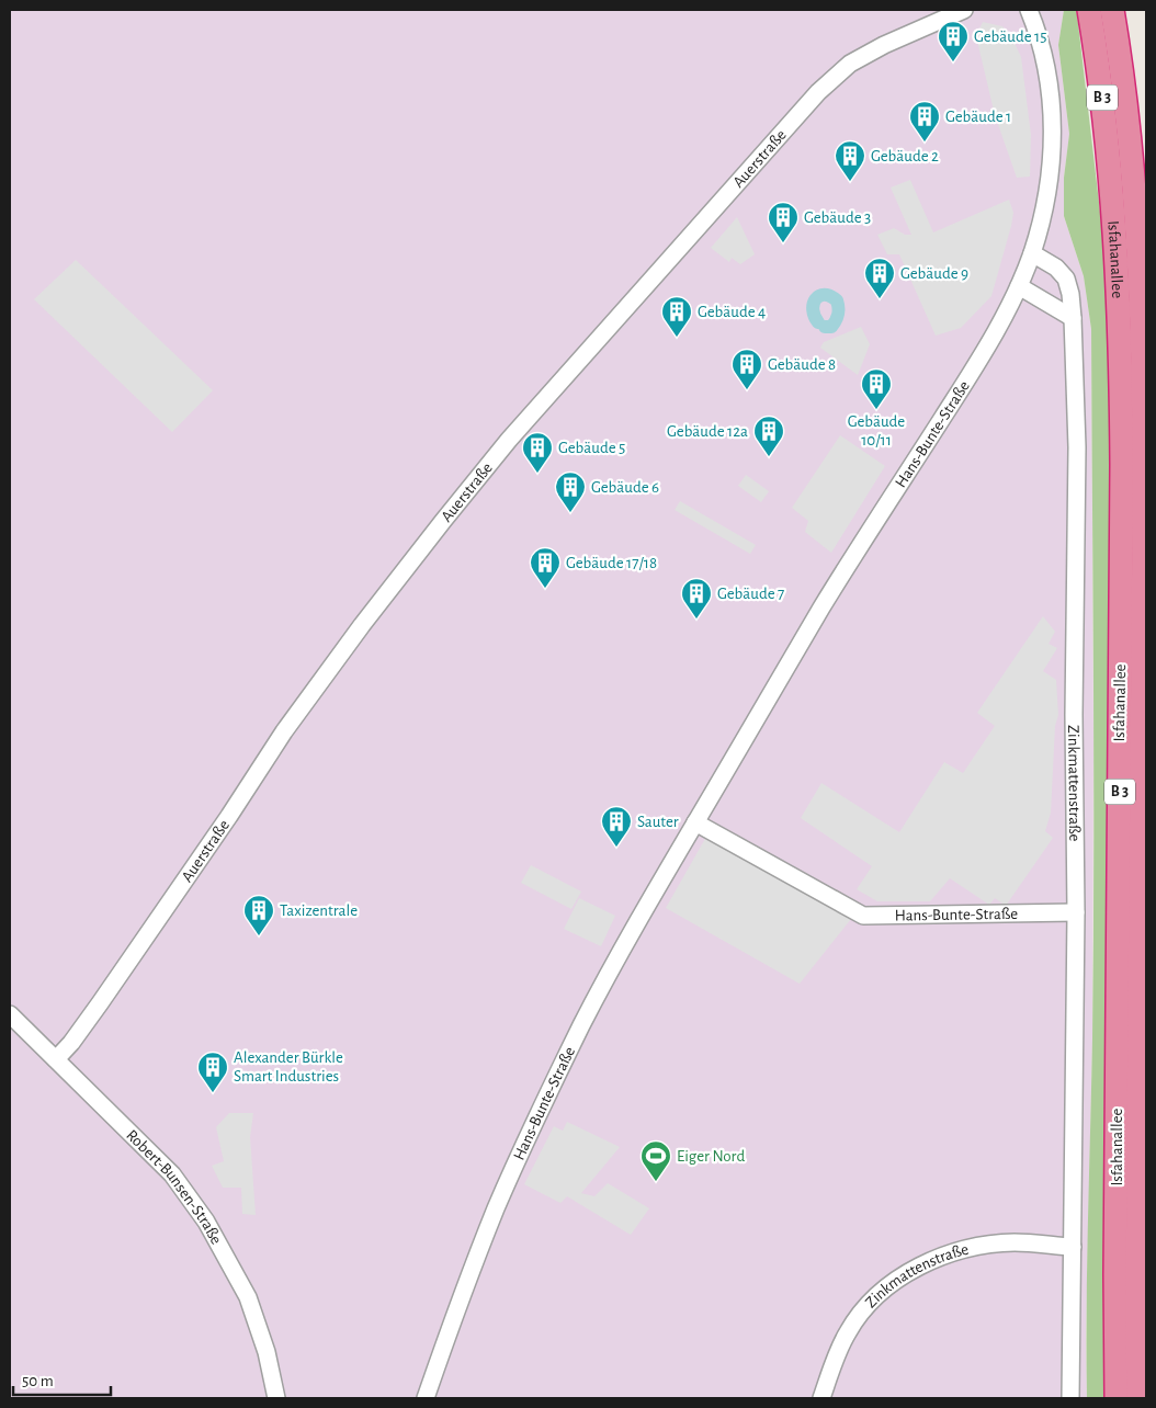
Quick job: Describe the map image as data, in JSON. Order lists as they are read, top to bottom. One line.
{"streets":{"highway":["B 3","Isfahanallee"],"street":["Auerstraße","Hans-Bunte-Straße","Zinkmattenstraße","Robert-Bunsen-Straße"]},"crossings":[["Auerstraße","Robert-Bunsen-Straße"],["Hans-Bunte-Straße","Zinkmattenstraße"]],"places":{"building":["Gebäude 15","Gebäude 1","Gebäude 2","Gebäude 3","Gebäude 9","Gebäude 4","Gebäude 8","Gebäude 10/11","Gebäude 12a","Gebäude 5","Gebäude 6","Gebäude 17/18","Gebäude 7","Sauter","Taxizentrale","Alexander Bürkle Smart Industries"],"sports":["Eiger Nord"]},"scale_bar":"50 m"}
